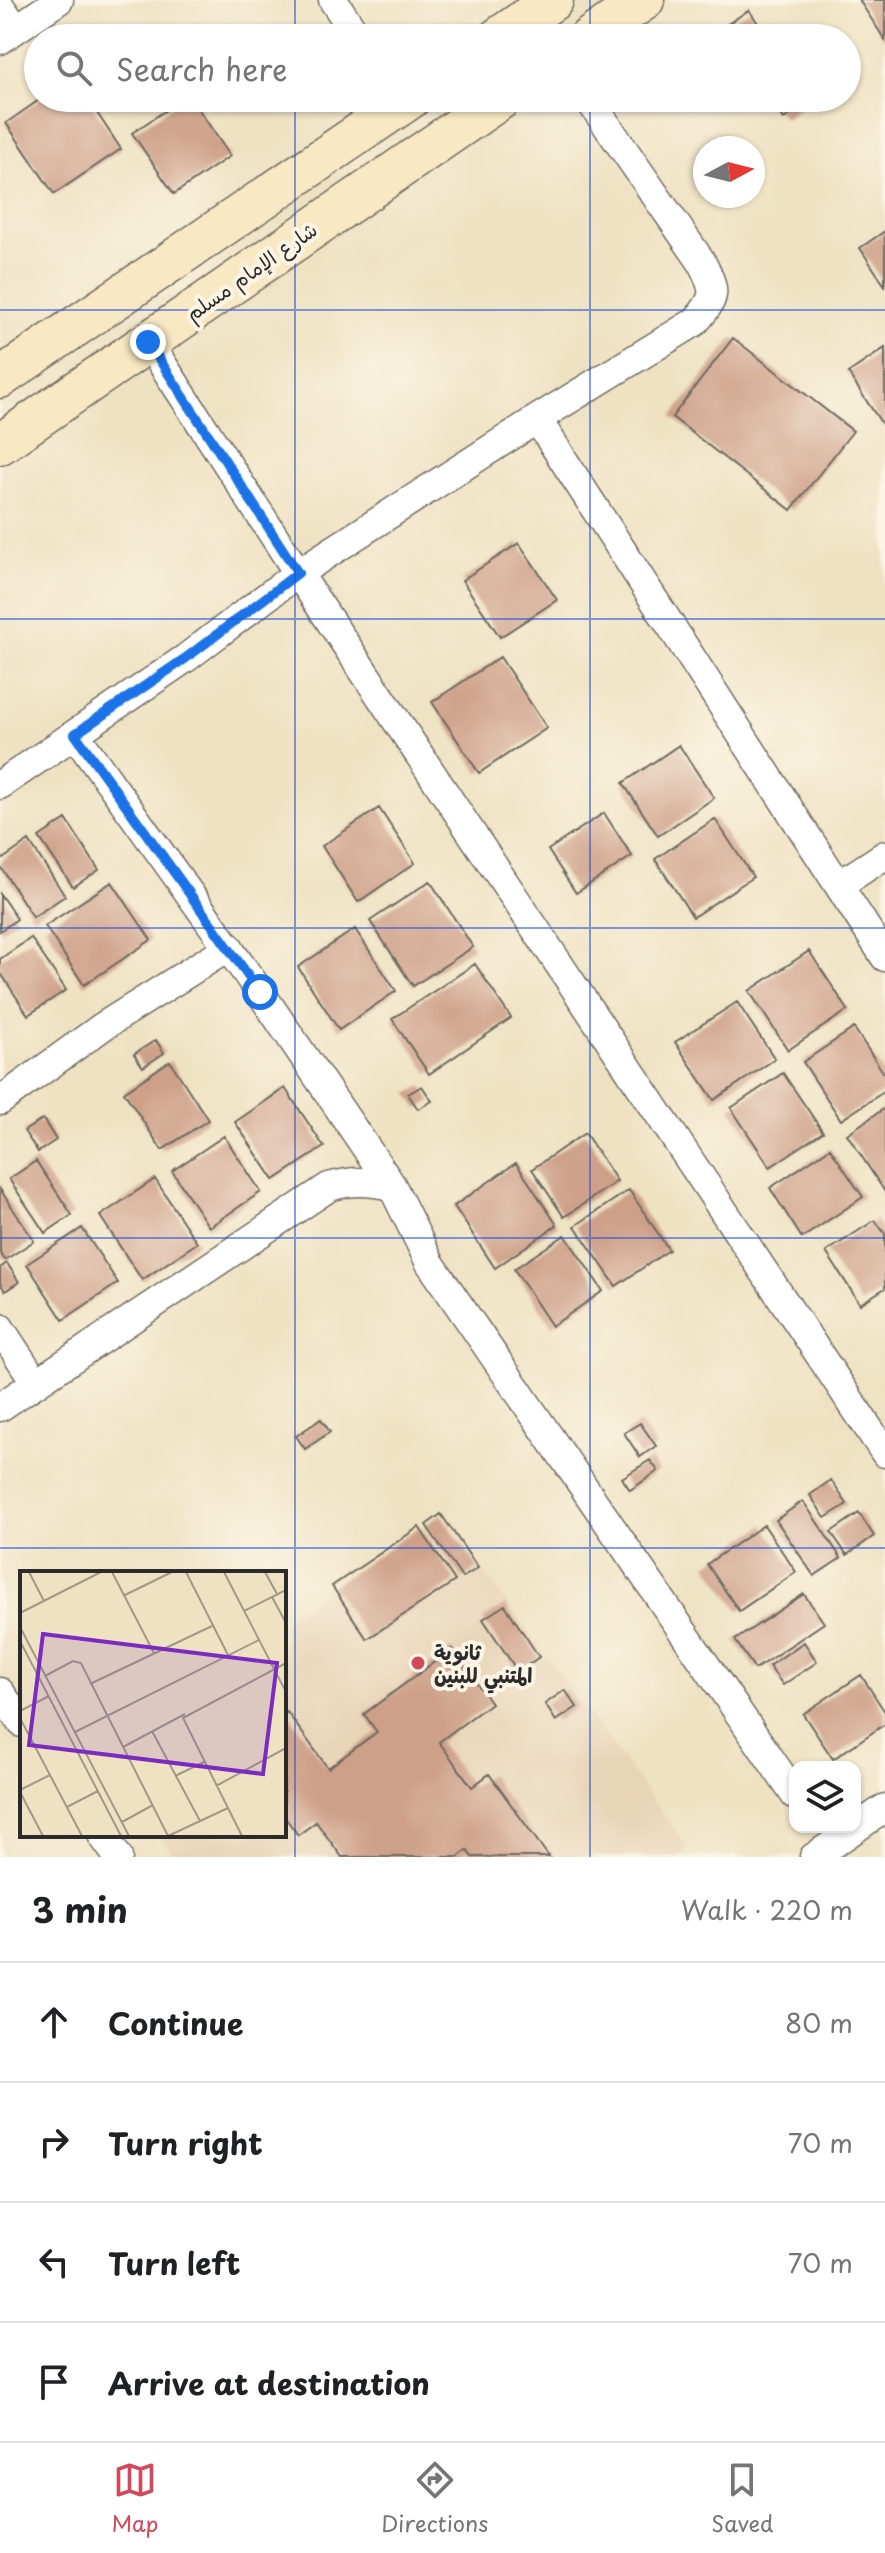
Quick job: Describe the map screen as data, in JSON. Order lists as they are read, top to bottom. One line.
{"streets":{"main road":["شارع الإمام مسلم"]},"places":["ثانوية المتنبي للبنين"],"north":"right","page":{"search":"Search here","heading":["3 min","Walk · 220 m"],"list":[["Continue","80 m"],["Turn right","70 m"],["Turn left","70 m"],"Arrive at destination"],"nav":["Map","Directions","Saved"]}}
